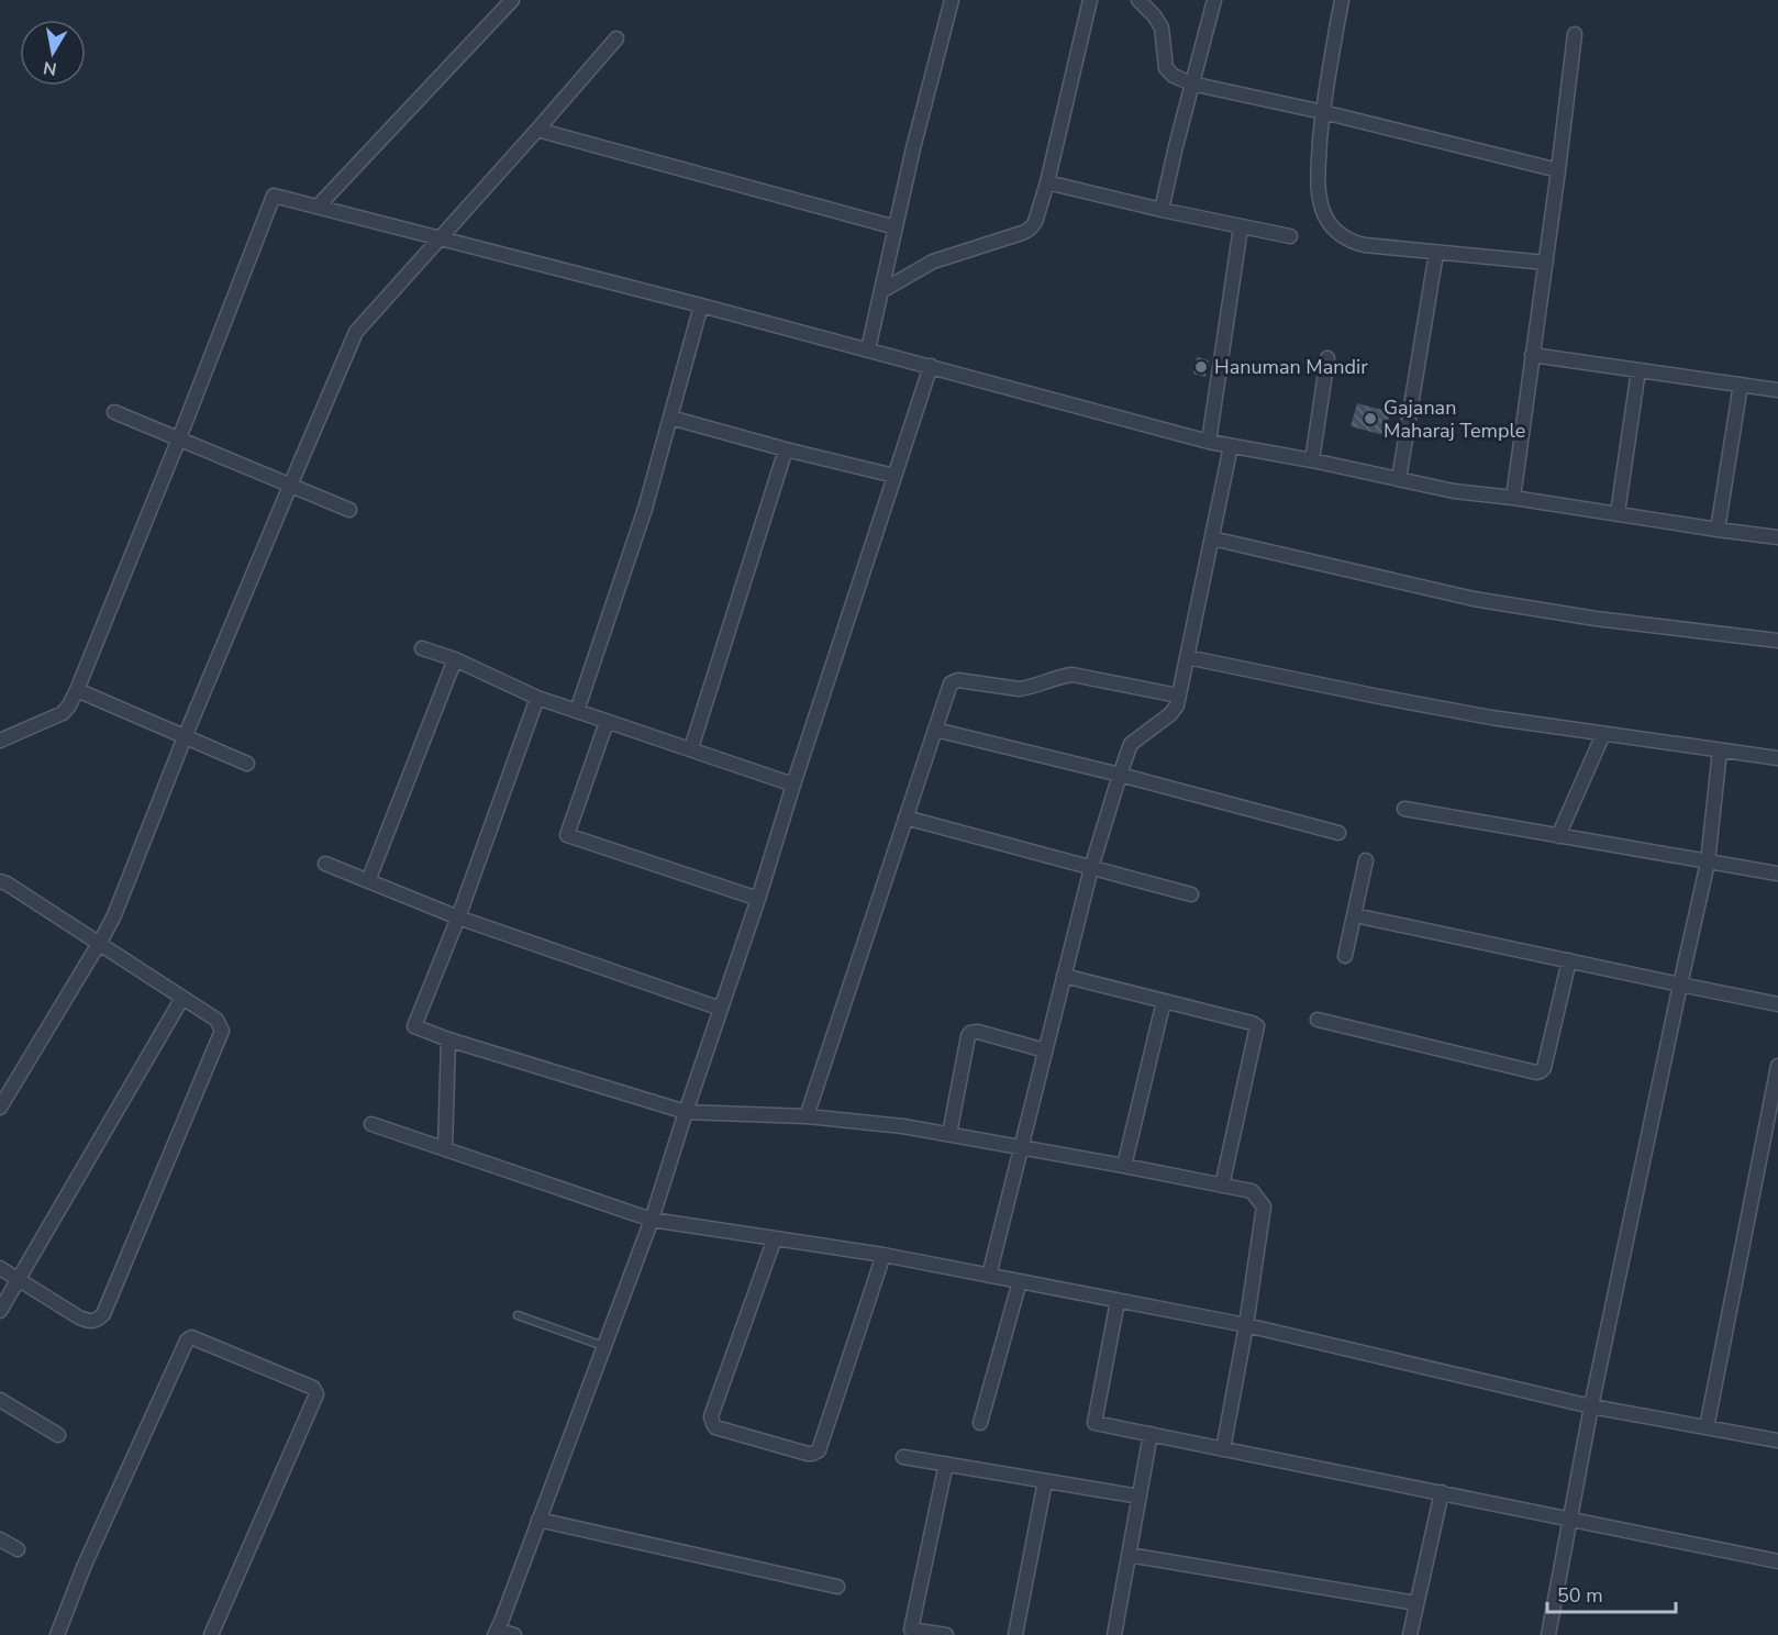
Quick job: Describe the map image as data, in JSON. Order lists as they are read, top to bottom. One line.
{"places":["Hanuman Mandir","Gajanan Maharaj Temple"],"scale_bar":"50 m","north":"bottom"}
